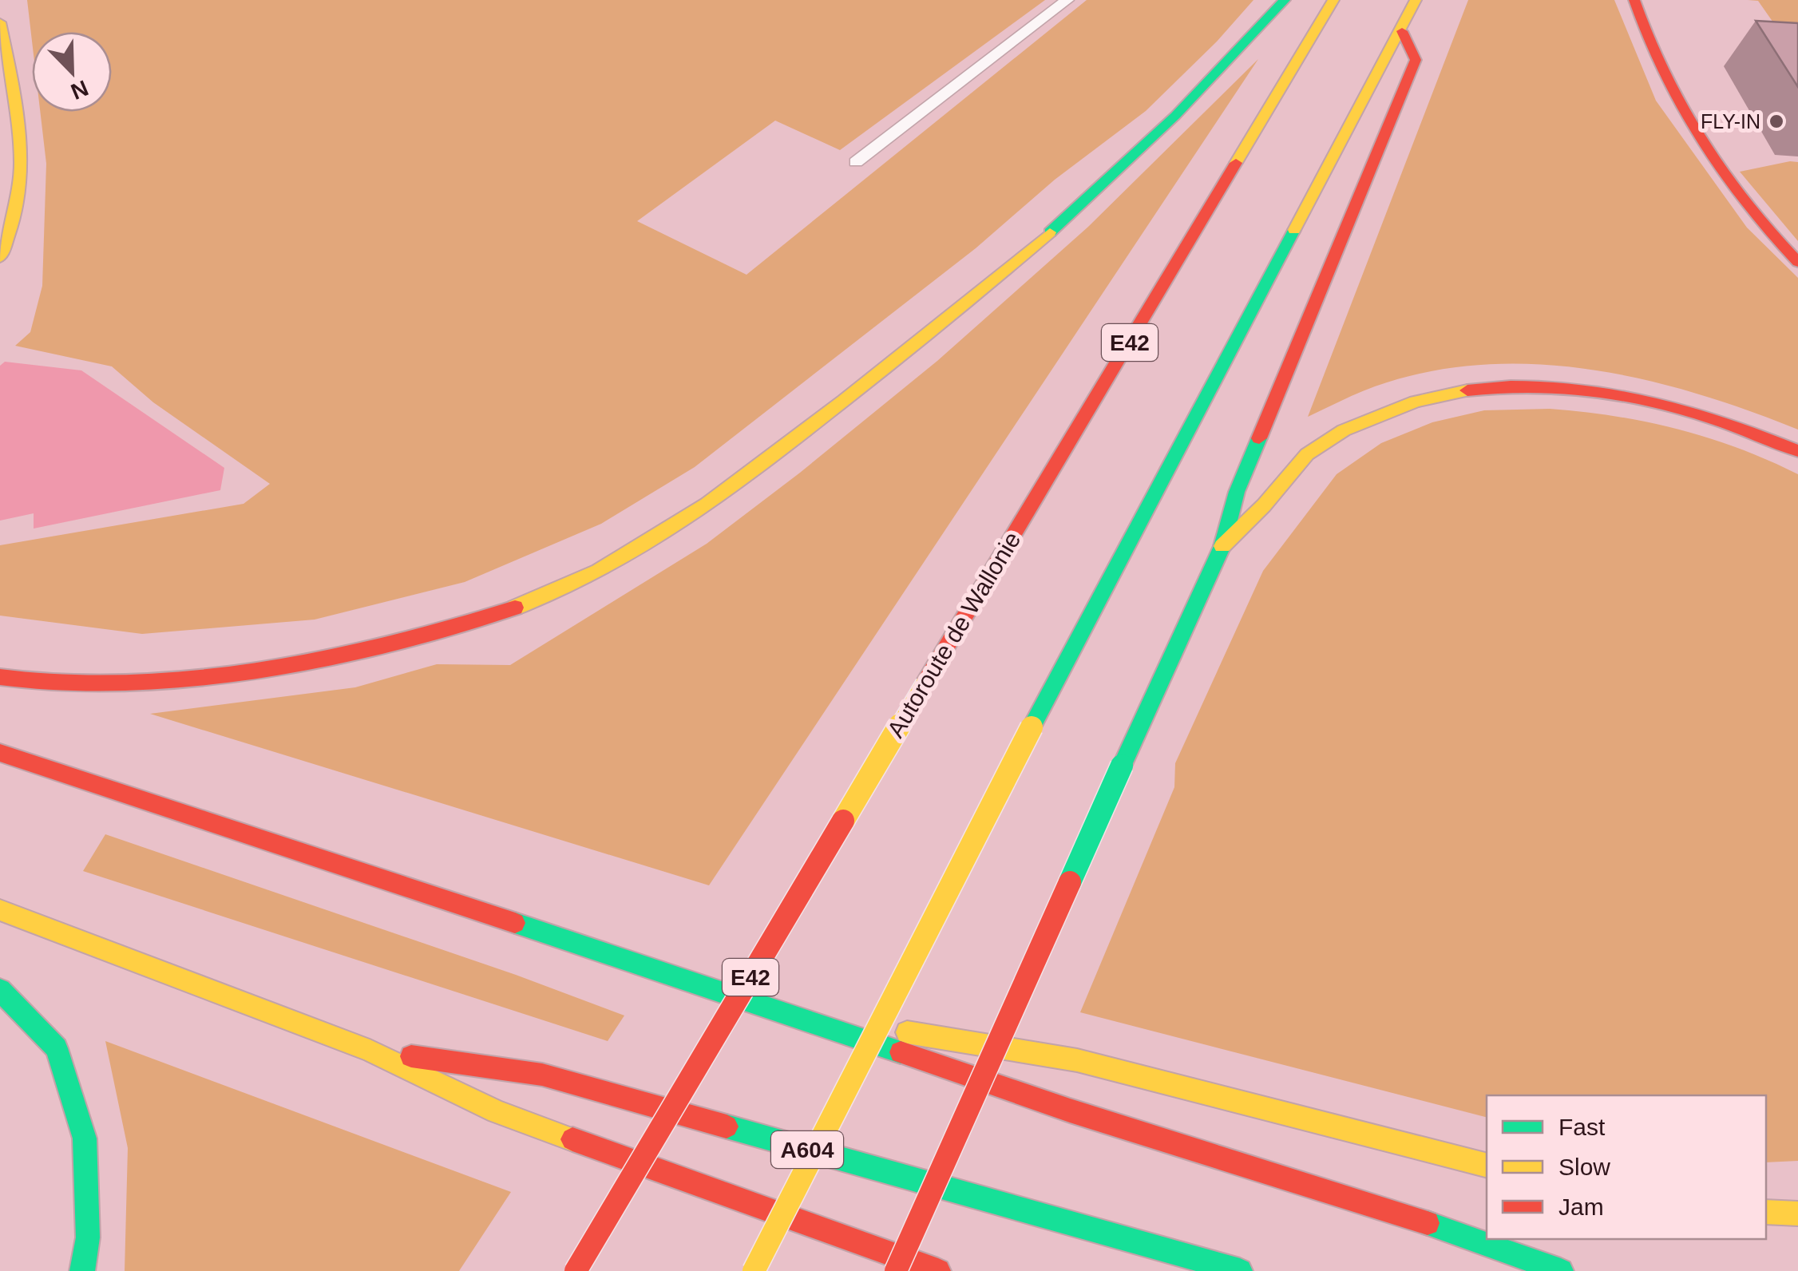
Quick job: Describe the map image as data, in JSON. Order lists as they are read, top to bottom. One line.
{"streets":{"main road":["E42","Autoroute de Wallonie","A604"]},"places":["FLY-IN"],"legend":["Fast","Slow","Jam"],"north":"bottom right"}
